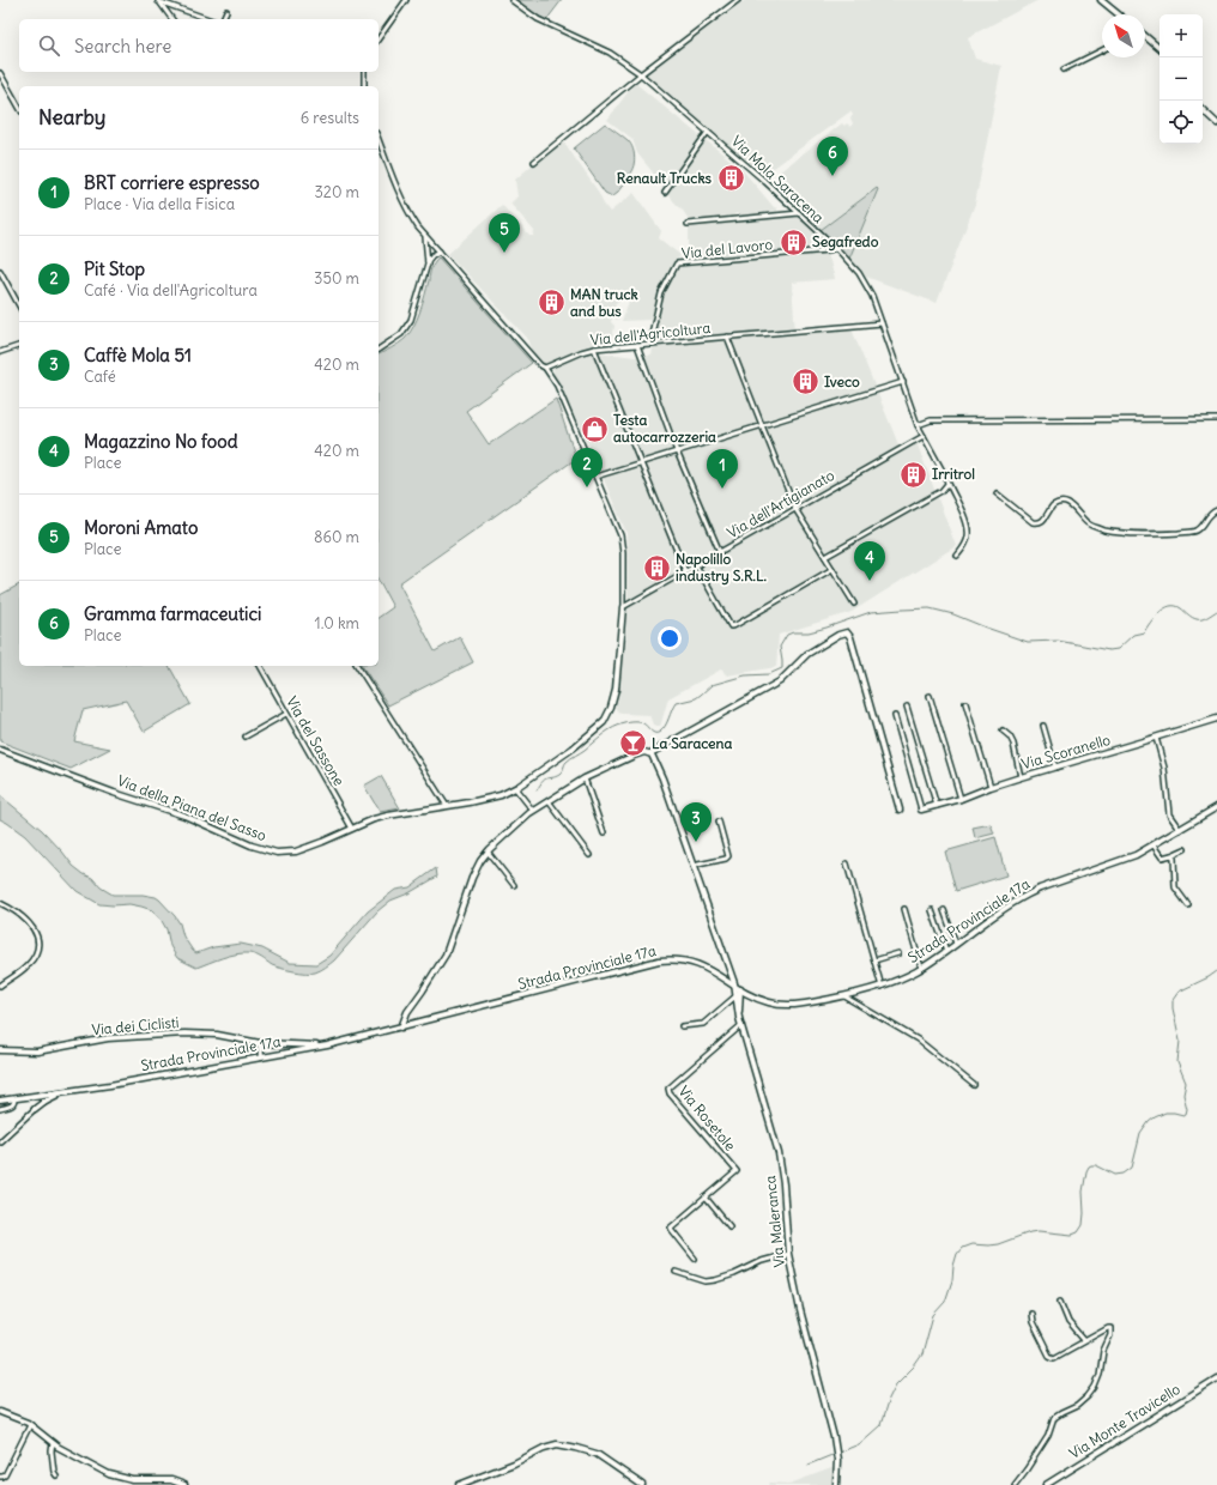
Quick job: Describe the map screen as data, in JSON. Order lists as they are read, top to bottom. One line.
{"streets":{"street":["Via Mola Saracena","Via del Lavoro","Via dell'Agricoltura","Via dell'Artigianato","Via del Sassone","Via Scoranello","Via della Piana del Sasso","Strada Provinciale 17a","Via dei Ciclisti","Via Rosetole","Via Maleranca","Via Monte Travicello"]},"crossings":[["Via Mola Saracena","Via del Lavoro"],["Via Mola Saracena","Via dell'Agricoltura"],["Via Mola Saracena","Via dell'Artigianato"],["Via del Lavoro","Via dell'Agricoltura"],["Via dell'Artigianato","Via della Piana del Sasso"],["Via del Sassone","Via della Piana del Sasso"],["Strada Provinciale 17a","Via dei Ciclisti"],["Via Rosetole","Via Maleranca"]],"places":{"building":["Renault Trucks","Segafredo","MAN truck and bus","Iveco","Irritrol","Napolillo industry S.R.L."],"shop":["Testa autocarrozzeria"],"bar":["La Saracena"]},"north":"top left","page":{"map_buttons":["+","−"],"search":"Search here","heading":["Nearby","6 results"],"pins":["6","5","2","1","4","3"],"list":[{"mark":"1","name":"BRT corriere espresso","note":"Place · Via della Fisica","value":"320 m"},{"mark":"2","name":"Pit Stop","note":"Café · Via dell'Agricoltura","value":"350 m"},{"mark":"3","name":"Caffè Mola 51","note":"Café","value":"420 m"},{"mark":"4","name":"Magazzino No food","note":"Place","value":"420 m"},{"mark":"5","name":"Moroni Amato","note":"Place","value":"860 m"},{"mark":"6","name":"Gramma farmaceutici","note":"Place","value":"1.0 km"}]}}
